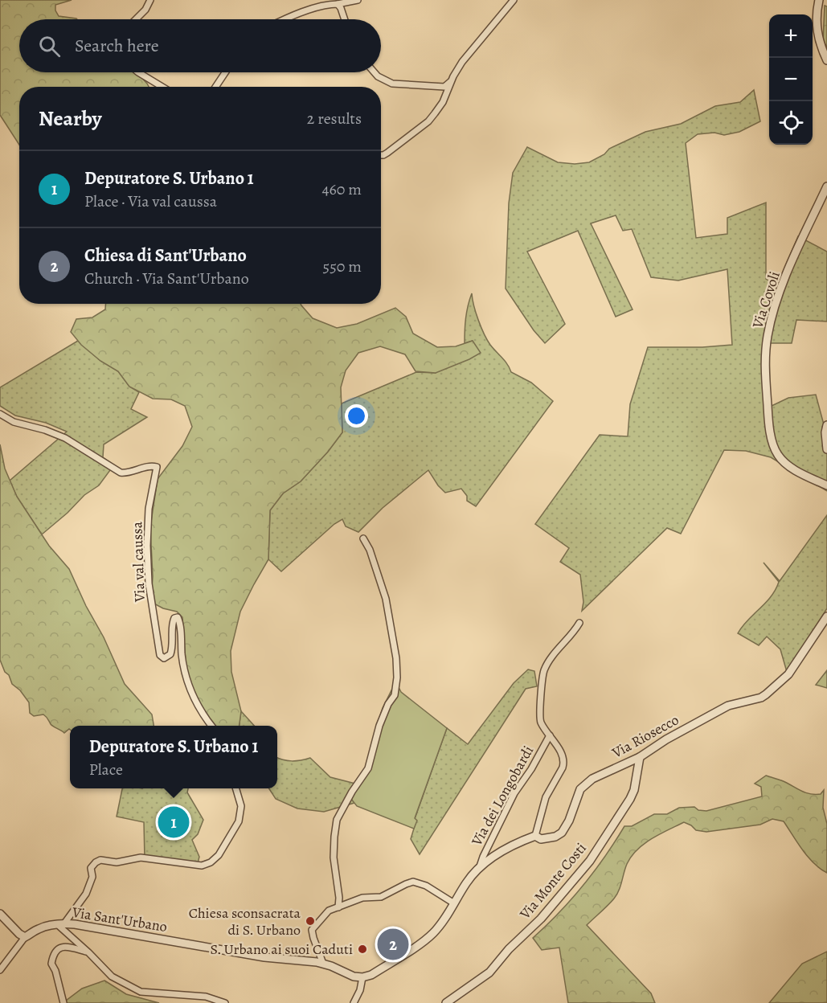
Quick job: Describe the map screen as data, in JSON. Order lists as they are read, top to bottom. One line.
{"streets":{"street":["Via Covoli","Via val caussa","Via Riosecco","Via dei Longobardi","Via Monte Costi","Via Sant'Urbano"]},"crossings":[["Via Riosecco","Via dei Longobardi"],["Via Riosecco","Via Monte Costi"]],"places":["Chiesa sconsacrata di S. Urbano","S. Urbano ai suoi Caduti"],"page":{"map_buttons":["+","−"],"search":"Search here","heading":["Nearby","2 results"],"list":[{"mark":"1","name":"Depuratore S. Urbano 1","note":"Place · Via val caussa","value":"460 m"},{"mark":"2","name":"Chiesa di Sant'Urbano","note":"Church · Via Sant'Urbano","value":"550 m"}],"popup":["Depuratore S. Urbano 1","Place"],"pins":["1","2"]}}
